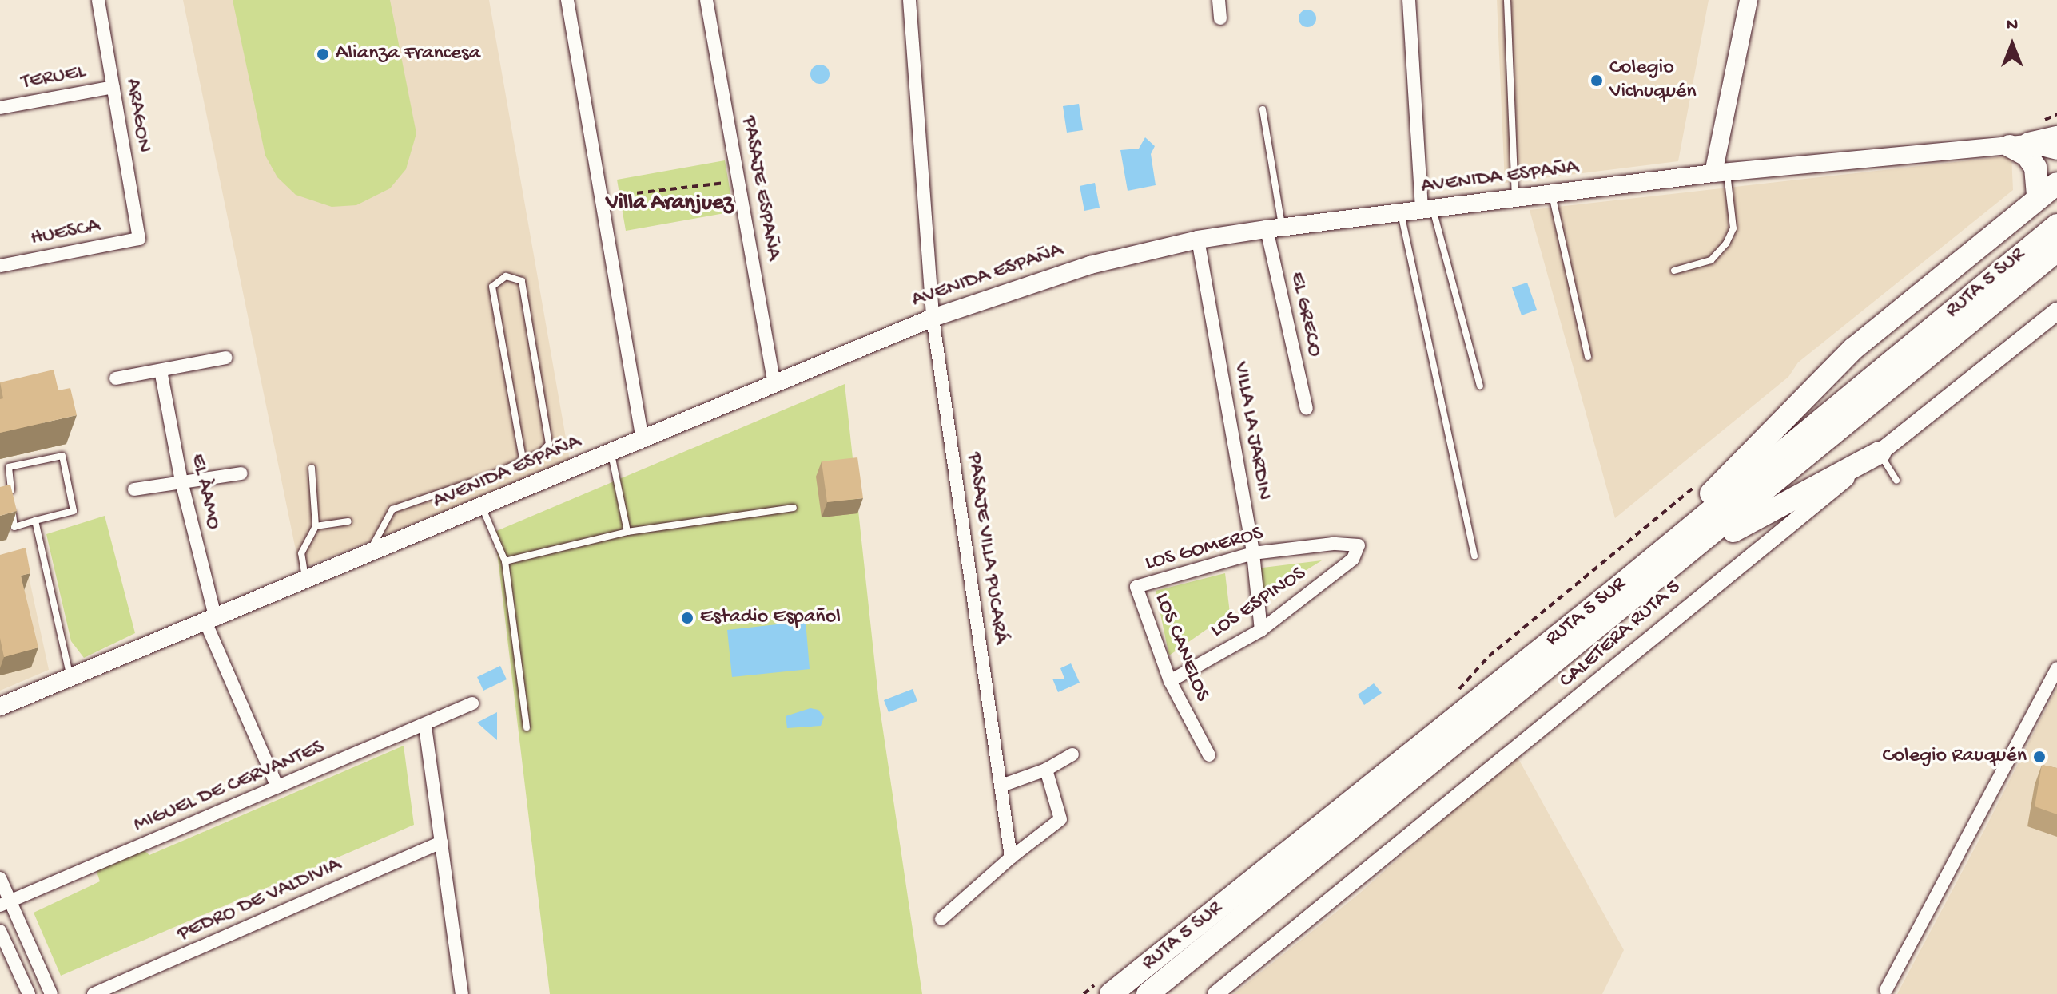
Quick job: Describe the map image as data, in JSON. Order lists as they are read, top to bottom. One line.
{"streets":{"highway":["RUTA 5 SUR"],"main road":["AVENIDA ESPAÑA","CALETERA RUTA 5"],"street":["TERUEL","ARAGON","PASAJE ESPAÑA","HUESCA","EL GRECO","VILLA LA JARDIN","EL ÀAMO","PASAJE VILLA PUCARÁ","LOS GOMEROS","LOS ESPINOS","LOS CANELOS","MIGUEL DE CERVANTES","PEDRO DE VALDIVIA"]},"crossings":[["TERUEL","ARAGON"],["ARAGON","HUESCA"],["AVENIDA ESPAÑA","PASAJE ESPAÑA"],["AVENIDA ESPAÑA","EL GRECO"],["AVENIDA ESPAÑA","VILLA LA JARDIN"],["AVENIDA ESPAÑA","EL ÀAMO"],["AVENIDA ESPAÑA","PASAJE VILLA PUCARÁ"],["VILLA LA JARDIN","LOS GOMEROS"],["VILLA LA JARDIN","LOS ESPINOS"],["EL ÀAMO","MIGUEL DE CERVANTES"],["LOS GOMEROS","LOS ESPINOS"],["LOS GOMEROS","LOS CANELOS"],["LOS ESPINOS","LOS CANELOS"]],"districts":["Villa Aranjuez"],"places":["Alianza Francesa","Colegio Vichuquén","Estadio Español","Colegio Rauquén"],"north":"top"}
